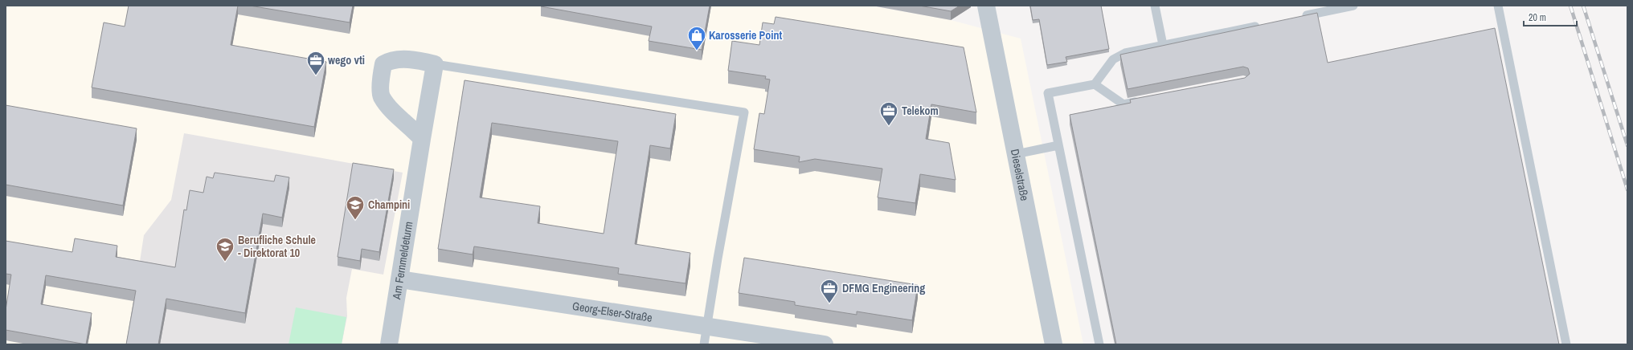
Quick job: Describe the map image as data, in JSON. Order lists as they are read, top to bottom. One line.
{"streets":{"street":["Dieselstraße","Am Fernmeldeturm","Georg-Elser-Straße"]},"crossings":[["Am Fernmeldeturm","Georg-Elser-Straße"]],"places":{"shop":["Karosserie Point"],"office":["wego vti","Telekom","DFMG Engineering"],"school or university":["Champini","Berufliche Schule - Direktorat 10"]},"scale_bar":"20 m"}
